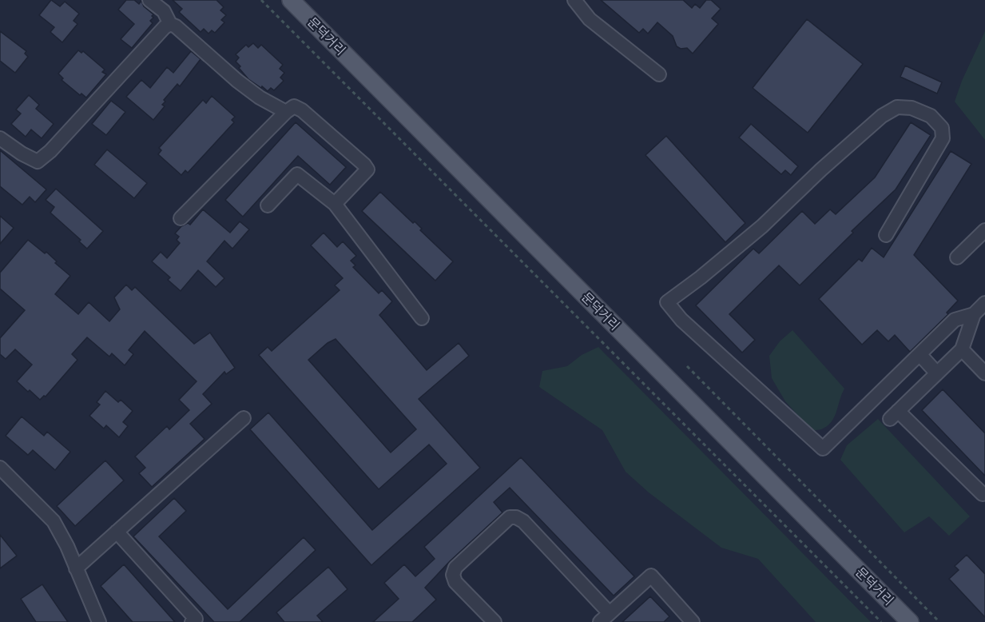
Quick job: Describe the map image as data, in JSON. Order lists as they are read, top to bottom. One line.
{"streets":{"main road":["문덕거리"]}}
